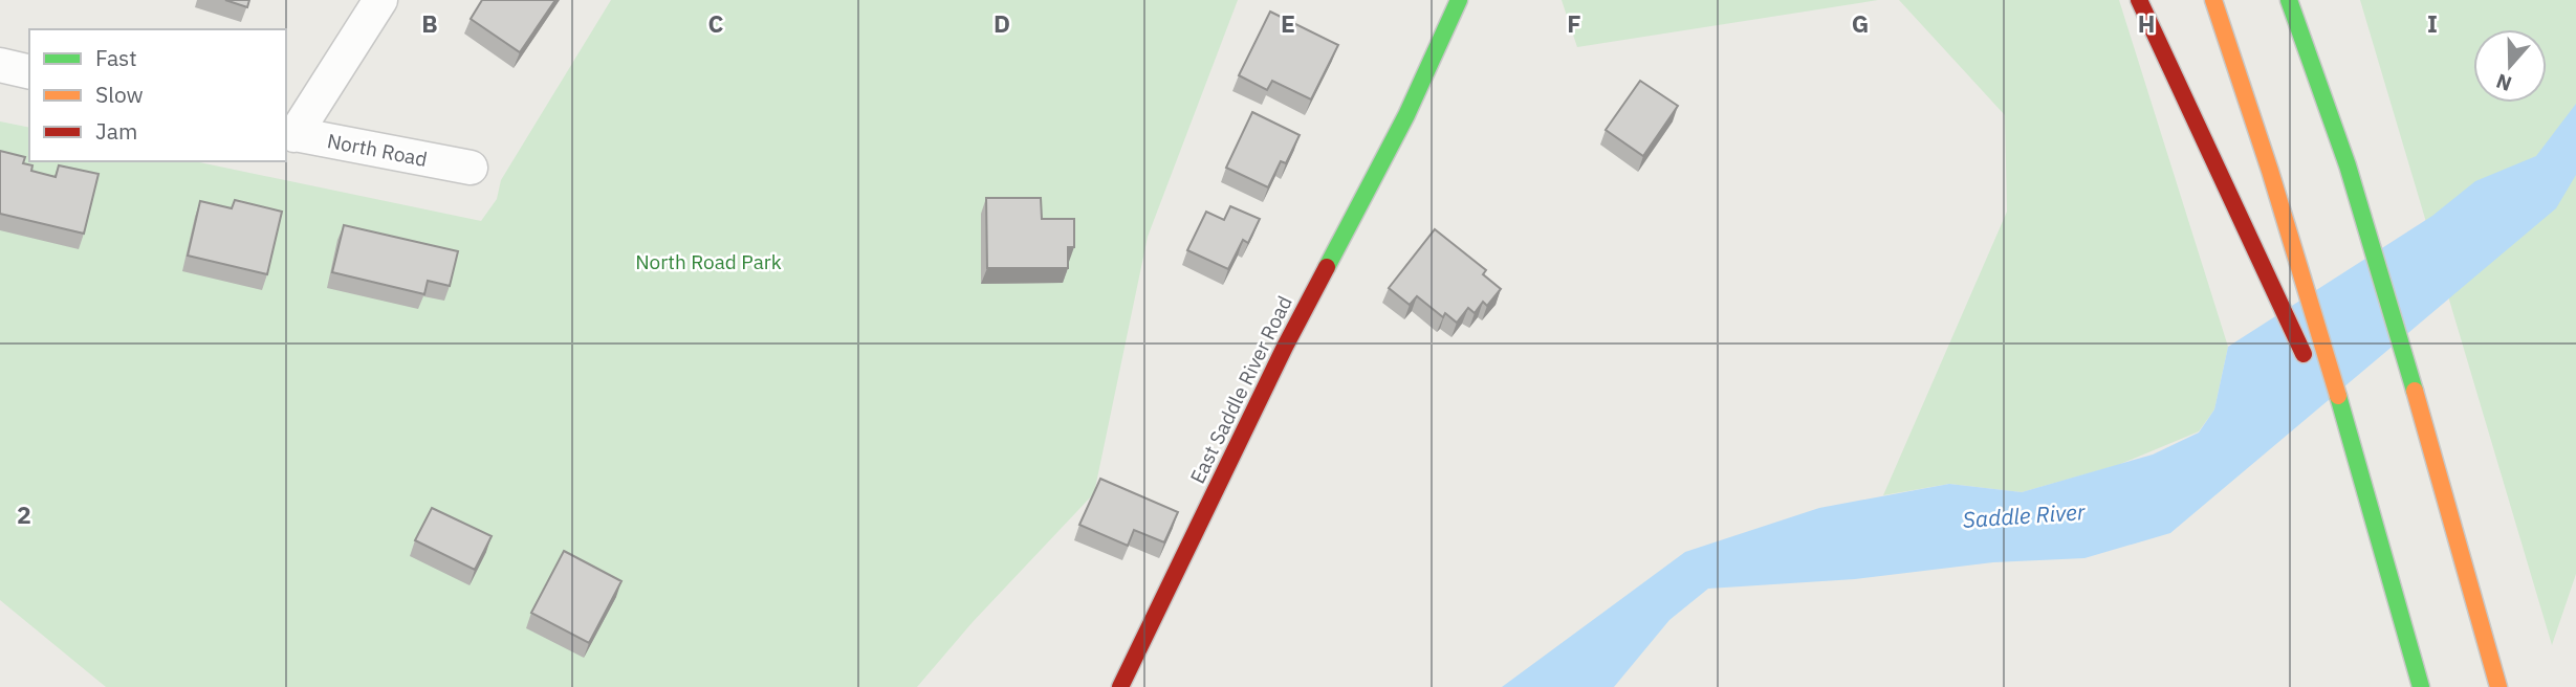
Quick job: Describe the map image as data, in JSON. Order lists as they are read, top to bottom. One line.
{"streets":{"main road":["East Saddle River Road"],"street":["North Road"]},"water":["Saddle River"],"parks":["North Road Park"],"legend":["Fast","Slow","Jam"],"north":"bottom","grid":{"columns":["B","C","D","E","F","G","H","I"],"rows":["2"]}}
